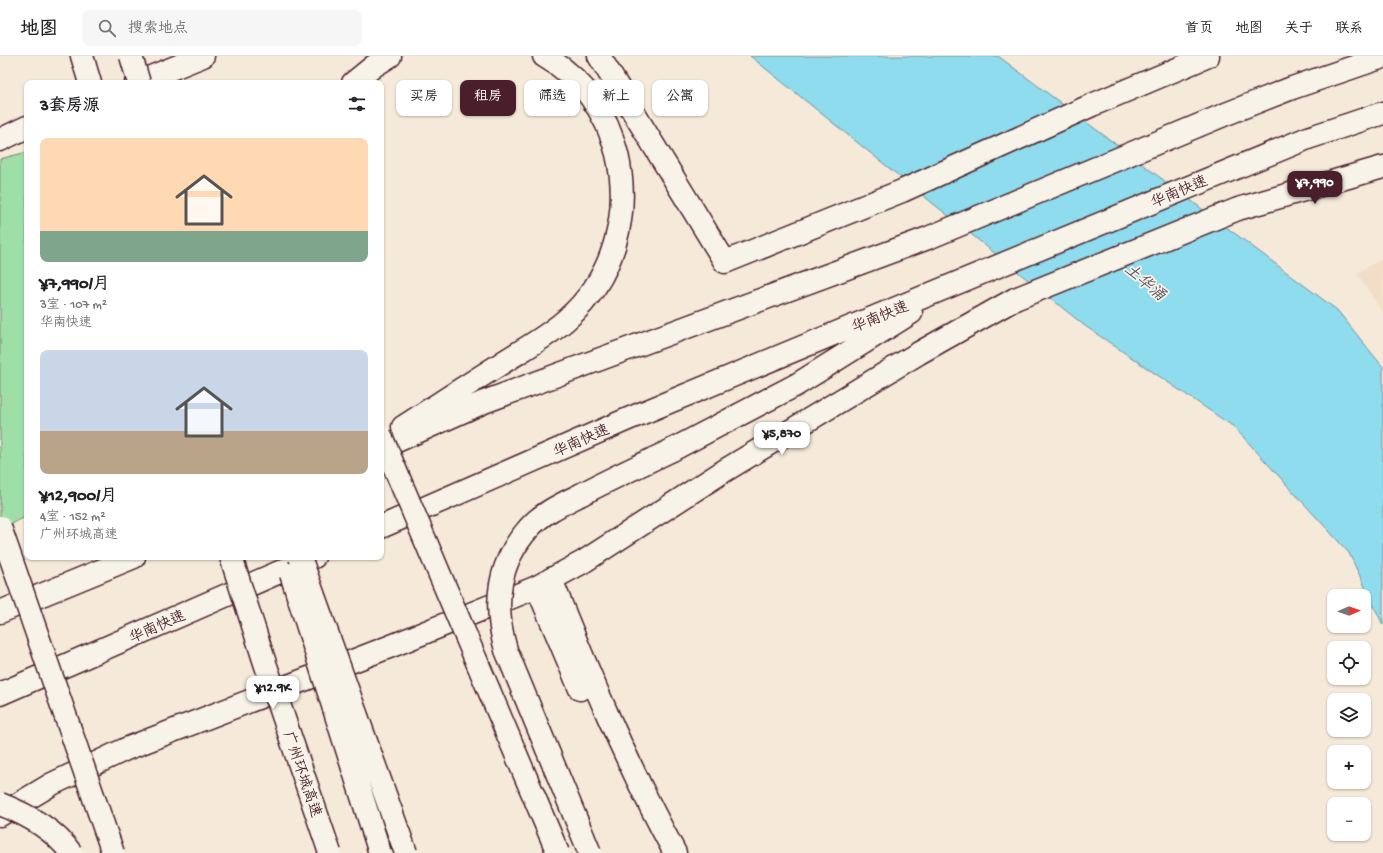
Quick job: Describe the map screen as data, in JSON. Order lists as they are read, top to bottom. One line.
{"streets":{"main road":["华南快速","广州环城高速"]},"water":["土华涌"],"north":"right","page":{"header":"地图","search":"搜索地点","nav":["首页","地图","关于","联系"],"chip":["买房","租房","筛选","新上","公寓"],"heading":"3套房源","list":[{"name":"¥7,990/月","note":"3室 · 107 m² · 华南快速"},{"name":"¥12,900/月","note":"4室 · 152 m² · 广州环城高速"}],"price":["¥7,990","¥5,870","¥12.9K"],"map_buttons":["+","−"]}}
